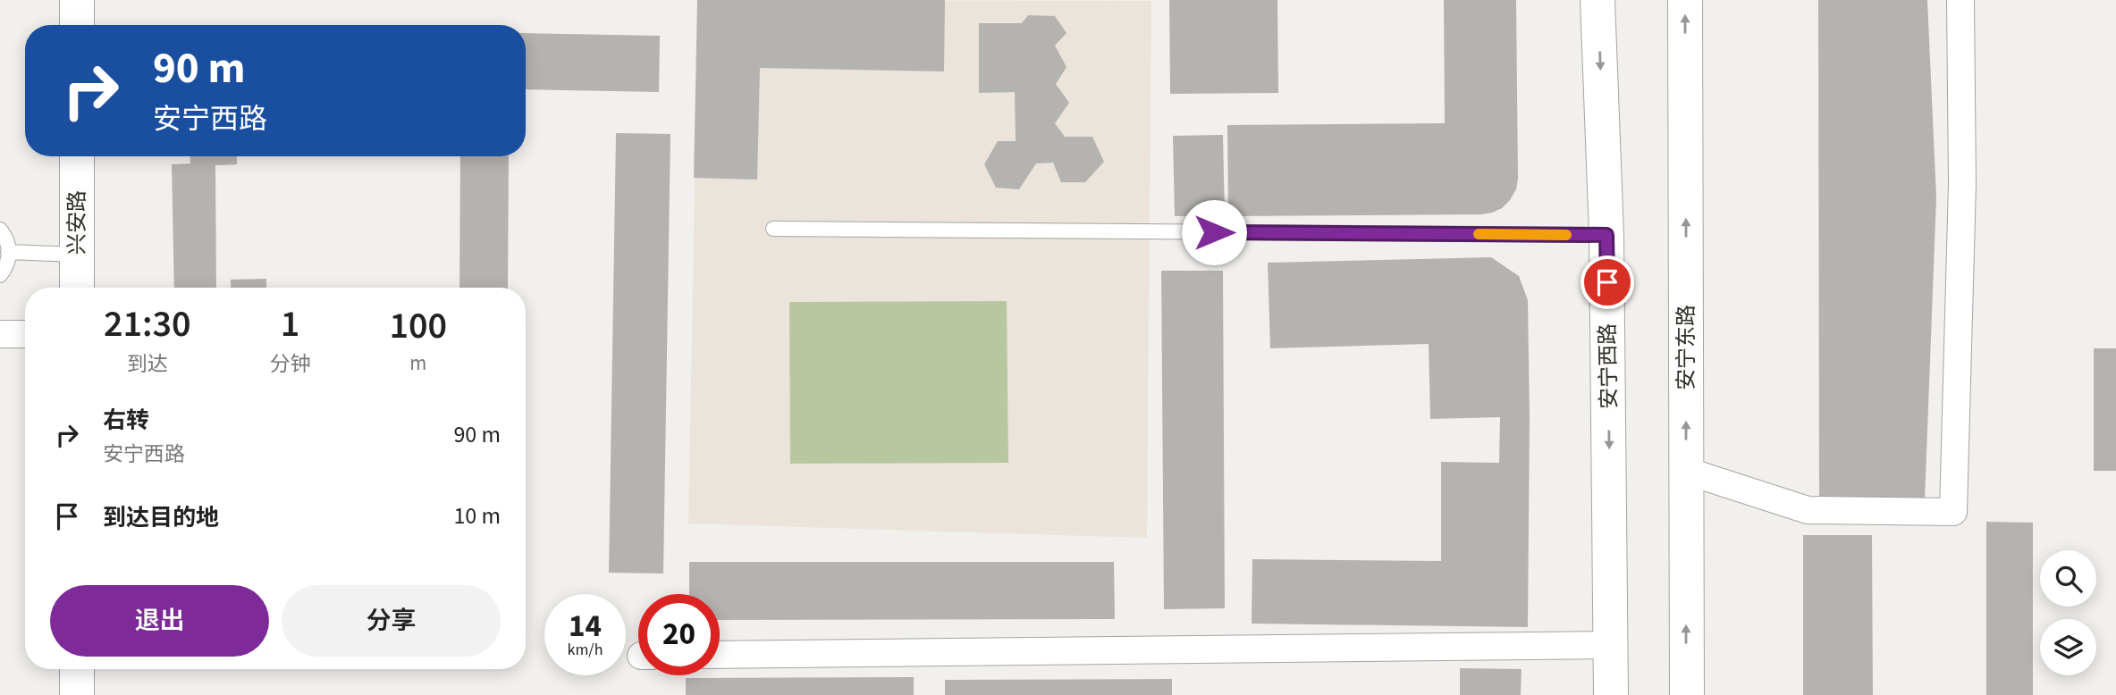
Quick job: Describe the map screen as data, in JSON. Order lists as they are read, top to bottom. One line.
{"streets":{"main road":["兴安路","安宁东路","安宁西路"]},"one_way":["安宁东路","安宁西路"],"page":{"turn":["90 m","安宁西路"],"eta":["21:30","到达","1","分钟","100","m"],"list":[{"name":"右转","note":"安宁西路","value":"90 m"},{"name":"到达目的地","value":"10 m"}],"buttons":["退出","分享"],"speed":"14 km/h","limit":"20"}}
